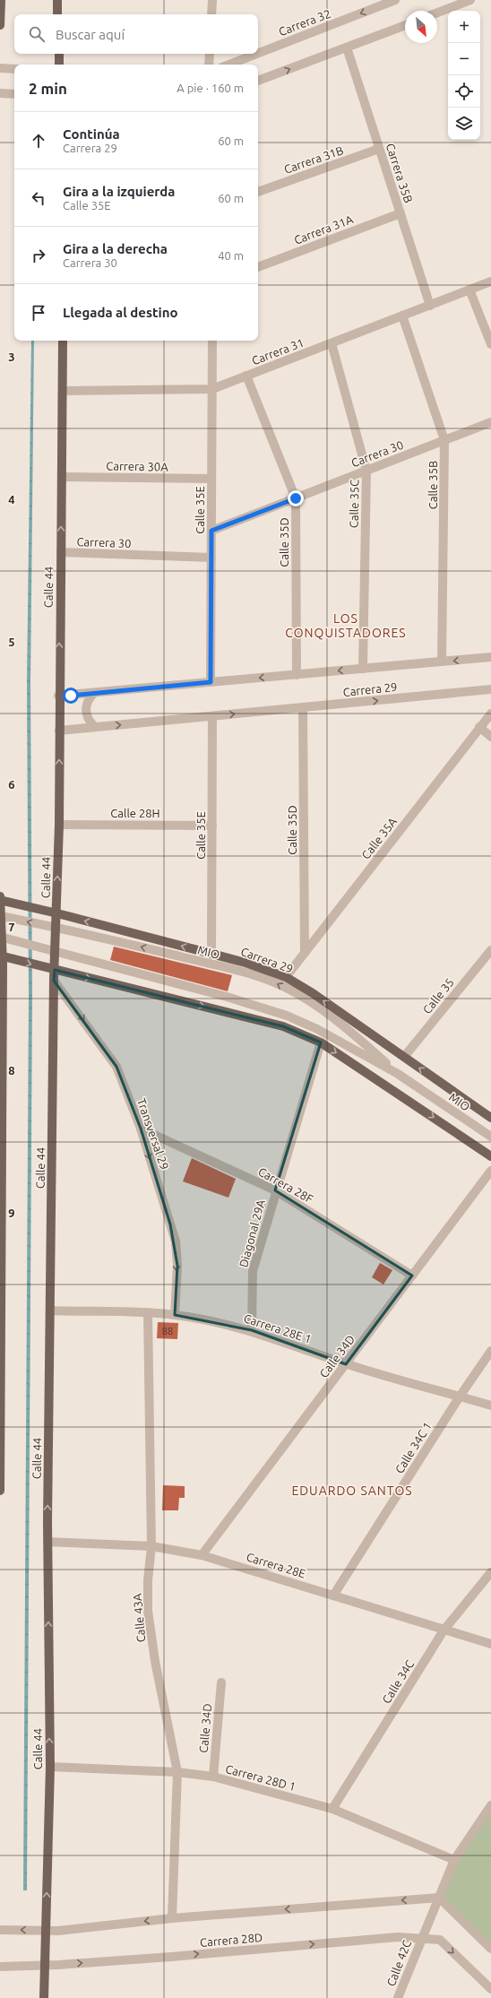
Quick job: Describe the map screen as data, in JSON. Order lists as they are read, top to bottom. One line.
{"streets":{"main road":["Calle 44","Carrera 29"],"street":["Carrera 32","Carrera 31B","Carrera 35B","Carrera 31A","Carrera 31","Carrera 30","Carrera 30A","Calle 35B","Calle 35C","Calle 35E","Calle 35D","Calle 28H","Calle 35A","MIO","Calle 35","Transversal 29","Carrera 28F","Diagonal 29A","Carrera 28E 1","Calle 34D","Calle 34C 1","Carrera 28E","Calle 43A","Calle 34C","Carrera 28D 1","Carrera 28D","Calle 42C"]},"crossings":[["Carrera 31B","Carrera 35B"],["Carrera 35B","Carrera 31A"],["Carrera 35B","Carrera 31"],["Carrera 31","Calle 35B"],["Carrera 31","Calle 35C"],["Carrera 31","Calle 35E"],["Carrera 31","Calle 35D"],["Carrera 31","Calle 44"],["Carrera 30","Calle 35B"],["Carrera 30","Calle 35C"],["Carrera 30","Calle 35E"],["Carrera 30","Calle 35D"],["Carrera 30","Calle 44"],["Carrera 30A","Calle 35E"],["Carrera 30A","Calle 44"],["Calle 35B","Carrera 29"],["Calle 35C","Carrera 29"],["Calle 35E","Carrera 29"],["Calle 35E","Calle 28H"],["Calle 35D","Carrera 29"],["Calle 35D","Calle 35A"],["Calle 44","Carrera 29"],["Calle 44","Calle 28H"],["Calle 44","MIO"],["Calle 44","Transversal 29"],["Calle 44","Carrera 28E 1"],["Calle 44","Carrera 28E"],["Calle 44","Carrera 28D 1"],["Calle 44","Carrera 28D"],["Carrera 29","Calle 35A"],["Carrera 29","Calle 35"],["Transversal 29","Carrera 28F"],["Transversal 29","Carrera 28E 1"],["Carrera 28F","Diagonal 29A"],["Carrera 28F","Calle 34D"],["Diagonal 29A","Carrera 28E 1"],["Carrera 28E 1","Calle 34D"],["Carrera 28E 1","Calle 34C 1"],["Carrera 28E 1","Calle 43A"],["Calle 34D","Carrera 28E"],["Calle 34D","Carrera 28D 1"],["Calle 34C 1","Carrera 28E"],["Carrera 28E","Calle 43A"],["Carrera 28E","Calle 34C"],["Calle 43A","Carrera 28D 1"],["Calle 34C","Carrera 28D 1"],["Carrera 28D","Calle 42C"]],"one_way":["Calle 44","Transversal 29"],"districts":["LOS CONQUISTADORES","EDUARDO SANTOS"],"house_numbers":["88"],"north":"bottom right","page":{"map_buttons":["+","−"],"search":"Buscar aquí","heading":["2 min","A pie · 160 m"],"list":[["Continúa","Carrera 29","60 m"],["Gira a la izquierda","Calle 35E","60 m"],["Gira a la derecha","Carrera 30","40 m"],"Llegada al destino"]},"grid":{"rows":["3","4","5","6","7","8","9"]}}
